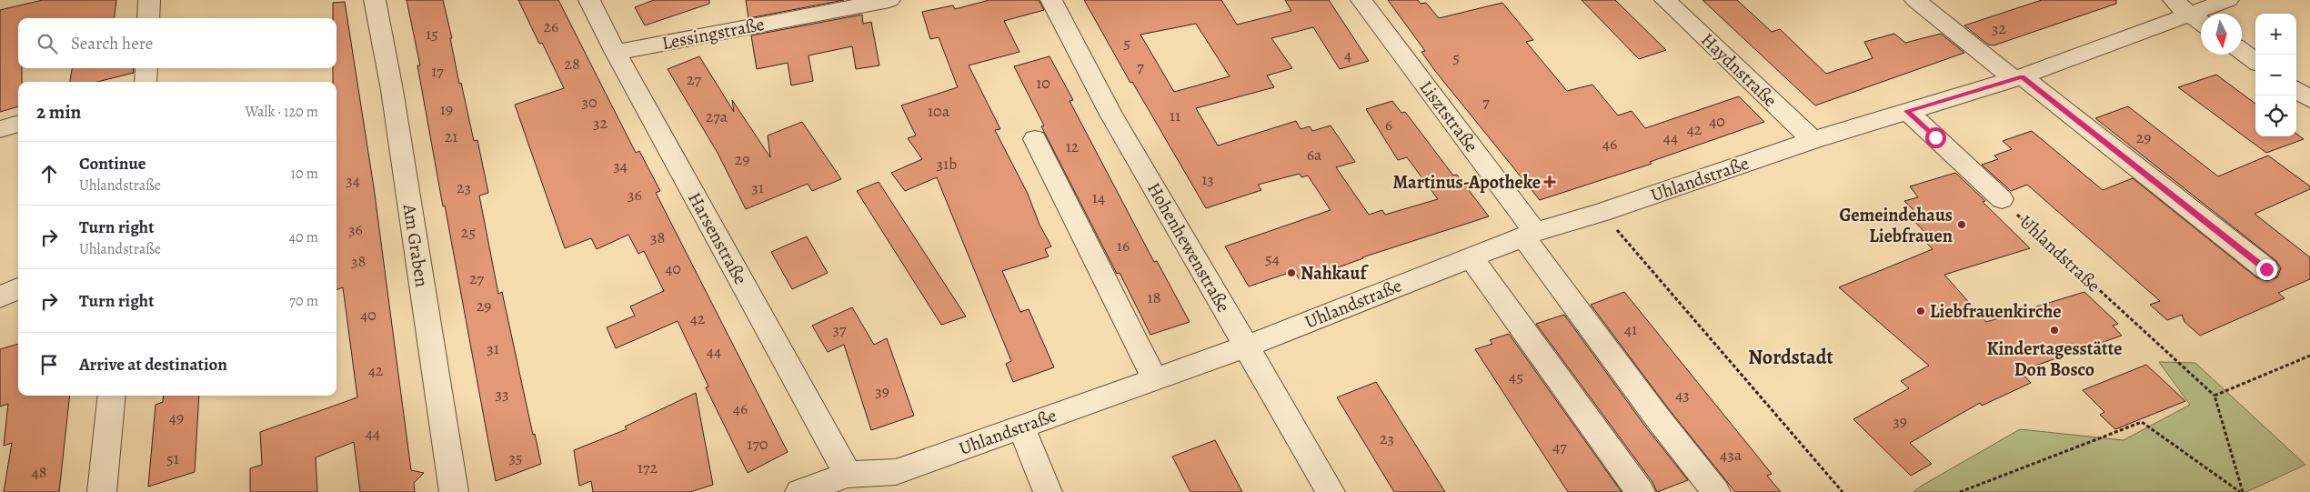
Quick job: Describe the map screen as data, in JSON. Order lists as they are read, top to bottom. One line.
{"streets":{"street":["Lessingstraße","Haydnstraße","Lisztstraße","Uhlandstraße","Harsenstraße","Am Graben","Hohenhewenstraße"]},"crossings":[["Lessingstraße","Harsenstraße"],["Haydnstraße","Uhlandstraße"],["Lisztstraße","Uhlandstraße"],["Uhlandstraße","Harsenstraße"],["Uhlandstraße","Hohenhewenstraße"]],"districts":["Nordstadt"],"places":{"health":["Martinus-Apotheke"],"other":["Gemeindehaus Liebfrauen","Nahkauf","Liebfrauenkirche","Kindertagesstätte Don Bosco"]},"house_numbers":["26","32","15","5","4","5","28","7","17","27","10","30","7","19","10a","11","27a","40","32","6","42","21","44","29","46","12","6a","29","31b","34","13","34","23","31","36","14","36","25","38","16","54","38","40","27","18","29","40","42","37","41","31","44","42","45","39","33","43","46","49","39","44","23","170","47","43a","35","51","172","48"],"north":"bottom","page":{"map_buttons":["+","−"],"search":"Search here","heading":["2 min","Walk · 120 m"],"list":[["Continue","Uhlandstraße","10 m"],["Turn right","Uhlandstraße","40 m"],["Turn right","70 m"],"Arrive at destination"]}}
